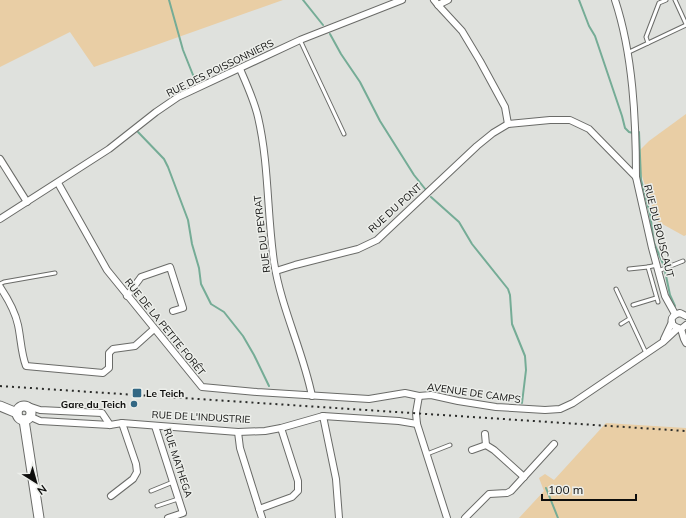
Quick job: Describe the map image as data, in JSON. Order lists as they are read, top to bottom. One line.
{"streets":{"street":["RUE DES POISSONNIERS","RUE DU PONT","RUE DU BOUSCAUT","RUE DU PEYRAT","RUE DE LA PETITE FORÊT","AVENUE DE CAMPS","RUE DE L'INDUSTRIE","RUE MATHEGA"]},"crossings":[["RUE DES POISSONNIERS","RUE DU PEYRAT"],["RUE DES POISSONNIERS","RUE DE LA PETITE FORÊT"],["RUE DU PONT","RUE DU BOUSCAUT"],["RUE DU PONT","RUE DU PEYRAT"],["RUE DU PEYRAT","RUE DE LA PETITE FORÊT"],["RUE DU PEYRAT","AVENUE DE CAMPS"],["RUE DE LA PETITE FORÊT","AVENUE DE CAMPS"],["RUE DE L'INDUSTRIE","RUE MATHEGA"]],"places":{"transit":["Le Teich"],"other":["Gare du Teich"]},"scale_bar":"100 m","north":"bottom right"}
